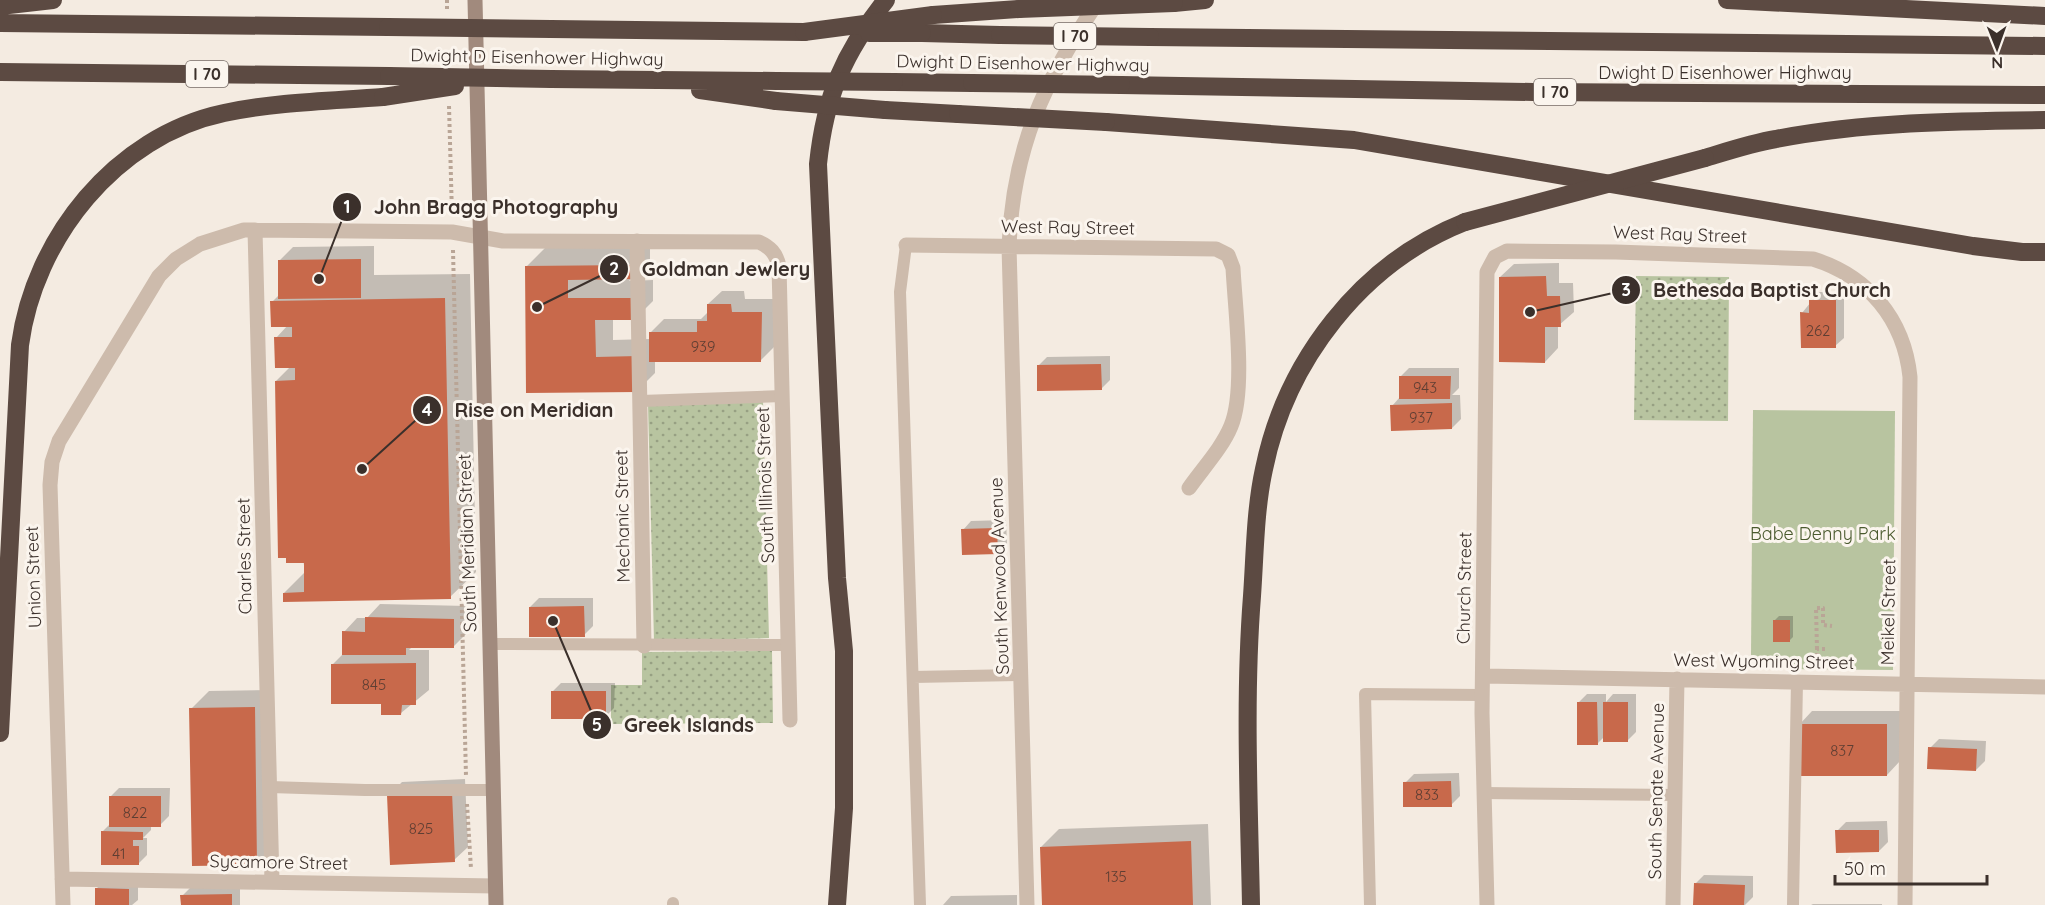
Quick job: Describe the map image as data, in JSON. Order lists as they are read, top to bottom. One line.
{"streets":{"highway":["I 70","Dwight D Eisenhower Highway"],"main road":["South Meridian Street"],"street":["West Ray Street","South Illinois Street","Mechanic Street","Charles Street","South Kenwood Avenue","Union Street","Church Street","Meikel Street","West Wyoming Street","South Senate Avenue","Sycamore Street"]},"crossings":[["West Ray Street","South Kenwood Avenue"],["West Ray Street","Church Street"],["West Ray Street","Meikel Street"],["South Illinois Street","Mechanic Street"],["South Meridian Street","Union Street"],["South Meridian Street","Sycamore Street"],["Charles Street","Union Street"],["Charles Street","Sycamore Street"],["Union Street","Sycamore Street"],["Church Street","West Wyoming Street"],["Meikel Street","West Wyoming Street"],["West Wyoming Street","South Senate Avenue"]],"parks":["Babe Denny Park"],"places":["John Bragg Photography","Goldman Jewlery","Bethesda Baptist Church","Rise on Meridian","Greek Islands"],"house_numbers":["262","939","943","937","845","837","833","822","825","41","135"],"scale_bar":"50 m","north":"bottom"}
